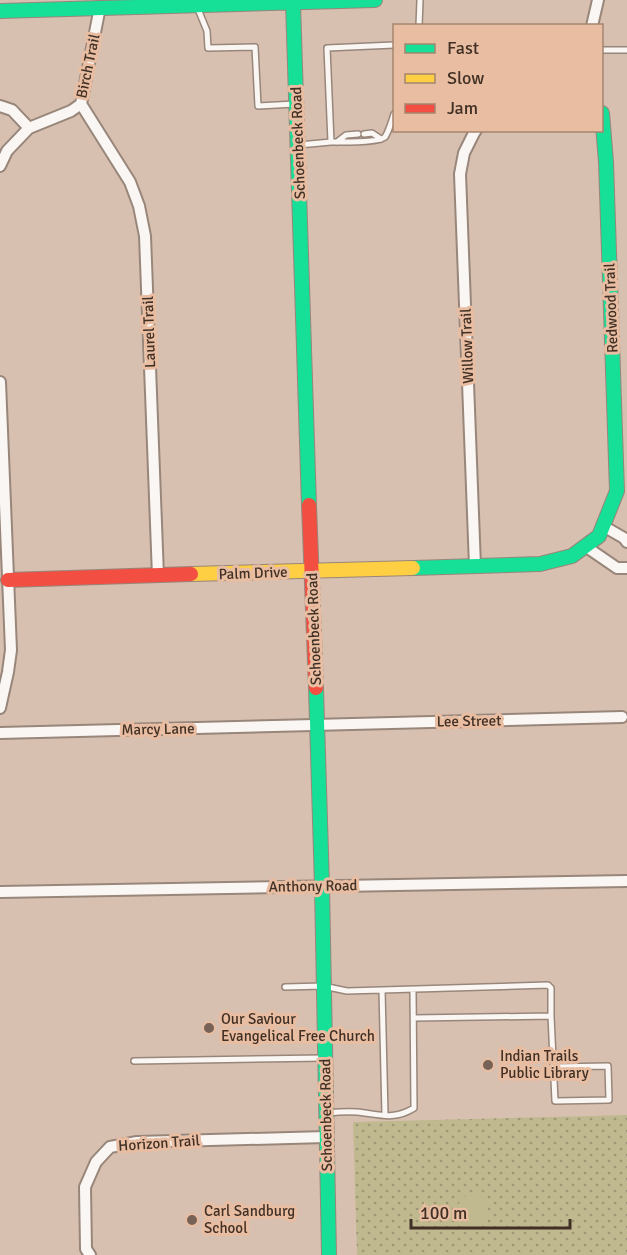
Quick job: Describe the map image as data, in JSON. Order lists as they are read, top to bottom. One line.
{"streets":{"main road":["Schoenbeck Road","Redwood Trail","Palm Drive"],"street":["Birch Trail","Laurel Trail","Willow Trail","Lee Street","Marcy Lane","Anthony Road","Horizon Trail"]},"crossings":[["Birch Trail","Laurel Trail"],["Schoenbeck Road","Palm Drive"],["Schoenbeck Road","Lee Street"],["Schoenbeck Road","Marcy Lane"],["Schoenbeck Road","Anthony Road"],["Schoenbeck Road","Horizon Trail"],["Redwood Trail","Palm Drive"],["Laurel Trail","Palm Drive"],["Willow Trail","Palm Drive"],["Lee Street","Marcy Lane"]],"places":["Our Saviour Evangelical Free Church","Indian Trails Public Library","Carl Sandburg School"],"legend":["Fast","Slow","Jam"],"scale_bar":"100 m"}
